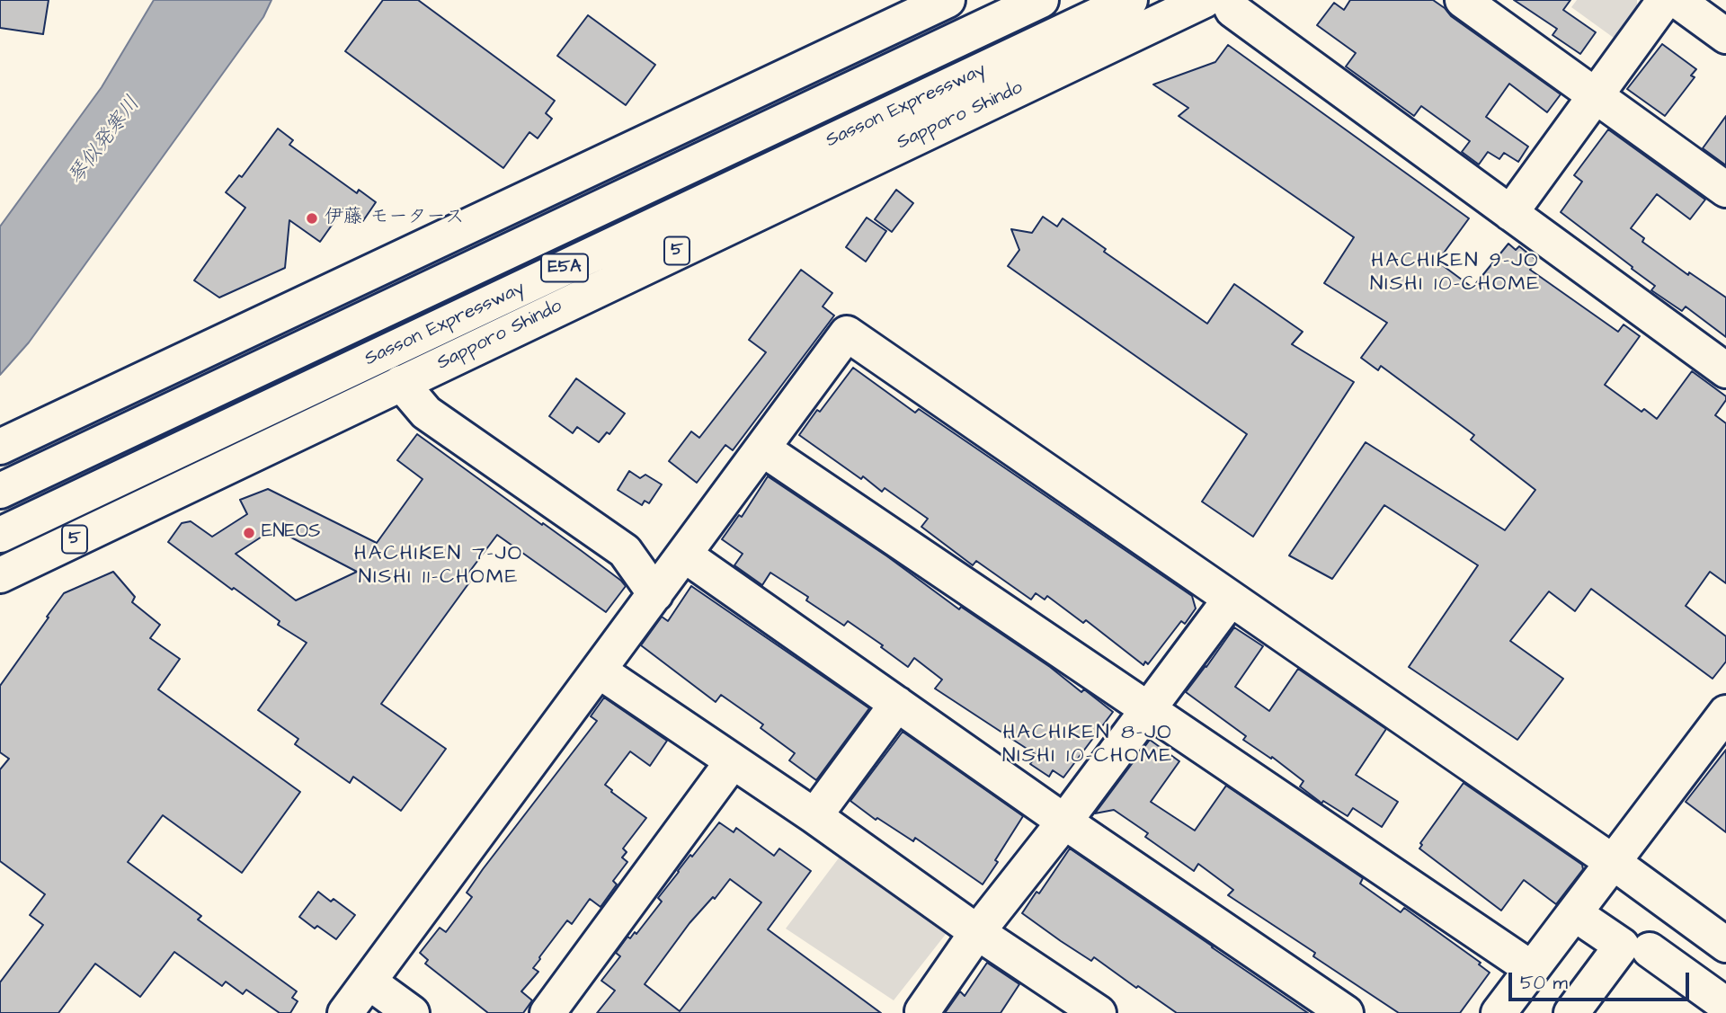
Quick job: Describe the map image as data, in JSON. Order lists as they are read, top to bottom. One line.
{"streets":{"main road":["Sasson Expressway","Sapporo Shindo","5","E5A"]},"districts":["HACHIKEN 9-JO NISHI 10-CHOME","HACHIKEN 7-JO NISHI 11-CHOME","HACHIKEN 8-JO NISHI 10-CHOME"],"water":["琴似発寒川"],"places":["伊藤 モータース","ENEOS"],"scale_bar":"50 m"}
